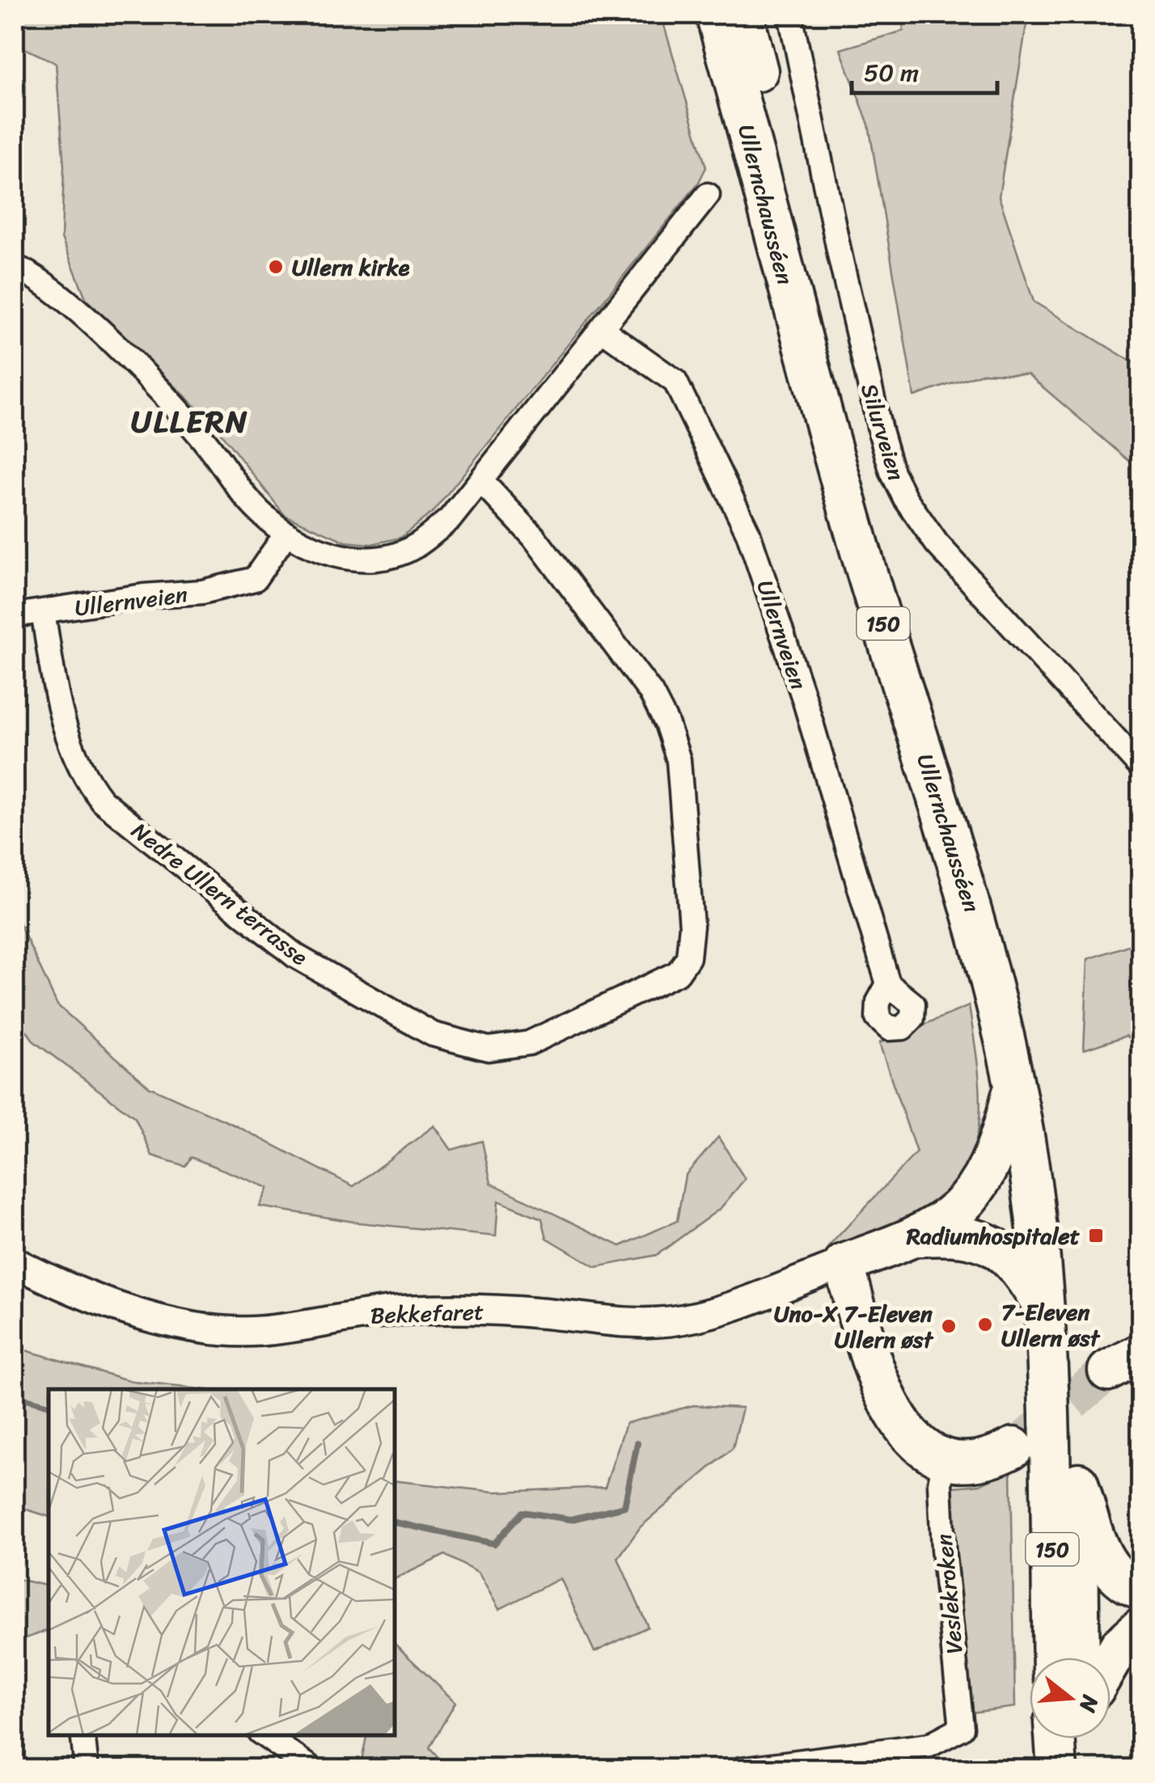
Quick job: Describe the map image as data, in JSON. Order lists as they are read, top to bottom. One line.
{"streets":{"highway":["Ullernchausséen","150"],"street":["Silurveien","Ullernveien","Nedre Ullern terrasse","Bekkefaret","Veslekroken"]},"crossings":[["Ullernchausséen","150"],["Ullernveien","Nedre Ullern terrasse"],["150","Bekkefaret"]],"districts":["ULLERN"],"places":{"other":["Ullern kirke","7-Eleven Ullern øst","Uno-X 7-Eleven Ullern øst"],"transit":["Radiumhospitalet"]},"scale_bar":"50 m","north":"right"}
